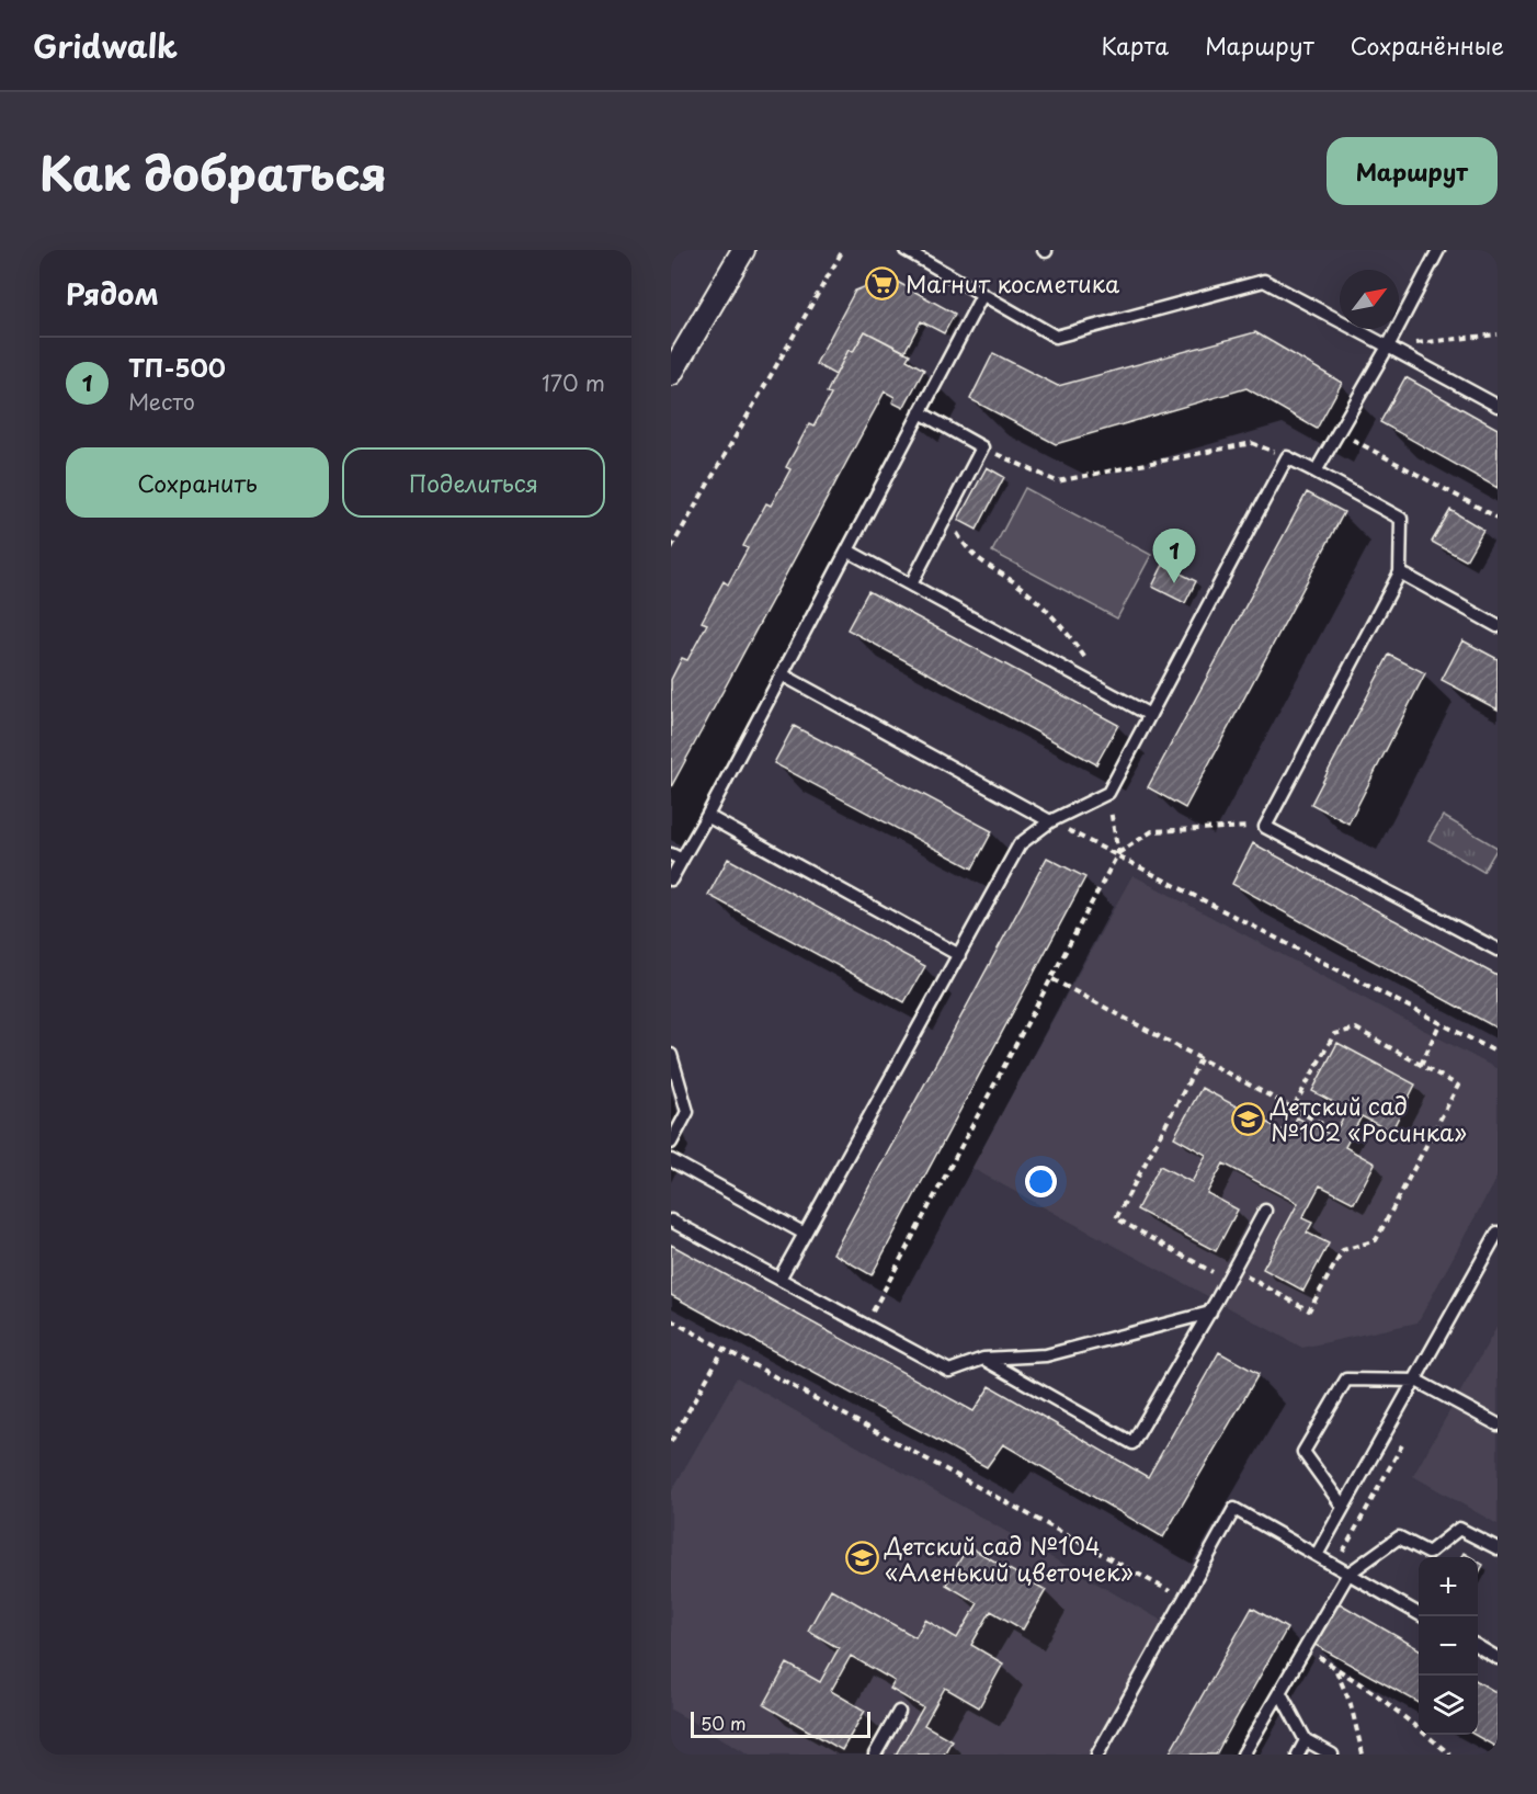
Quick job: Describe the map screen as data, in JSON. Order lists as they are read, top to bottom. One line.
{"places":{"supermarket":["Магнит косметика"],"school or university":["Детский сад №102 «Росинка»","Детский сад №104 «Аленький цветочек»"]},"scale_bar":"50 m","north":"top right","page":{"header":"Gridwalk","nav":["Карта","Маршрут","Сохранённые"],"title":"Как добраться","buttons":["Маршрут",["Сохранить","Поделиться"]],"heading":"Рядом","list":[{"mark":"1","name":"ТП-500","note":"Место","value":"170 m"}],"pins":"1","map_buttons":["+","−"],"scale":"50 m"}}
